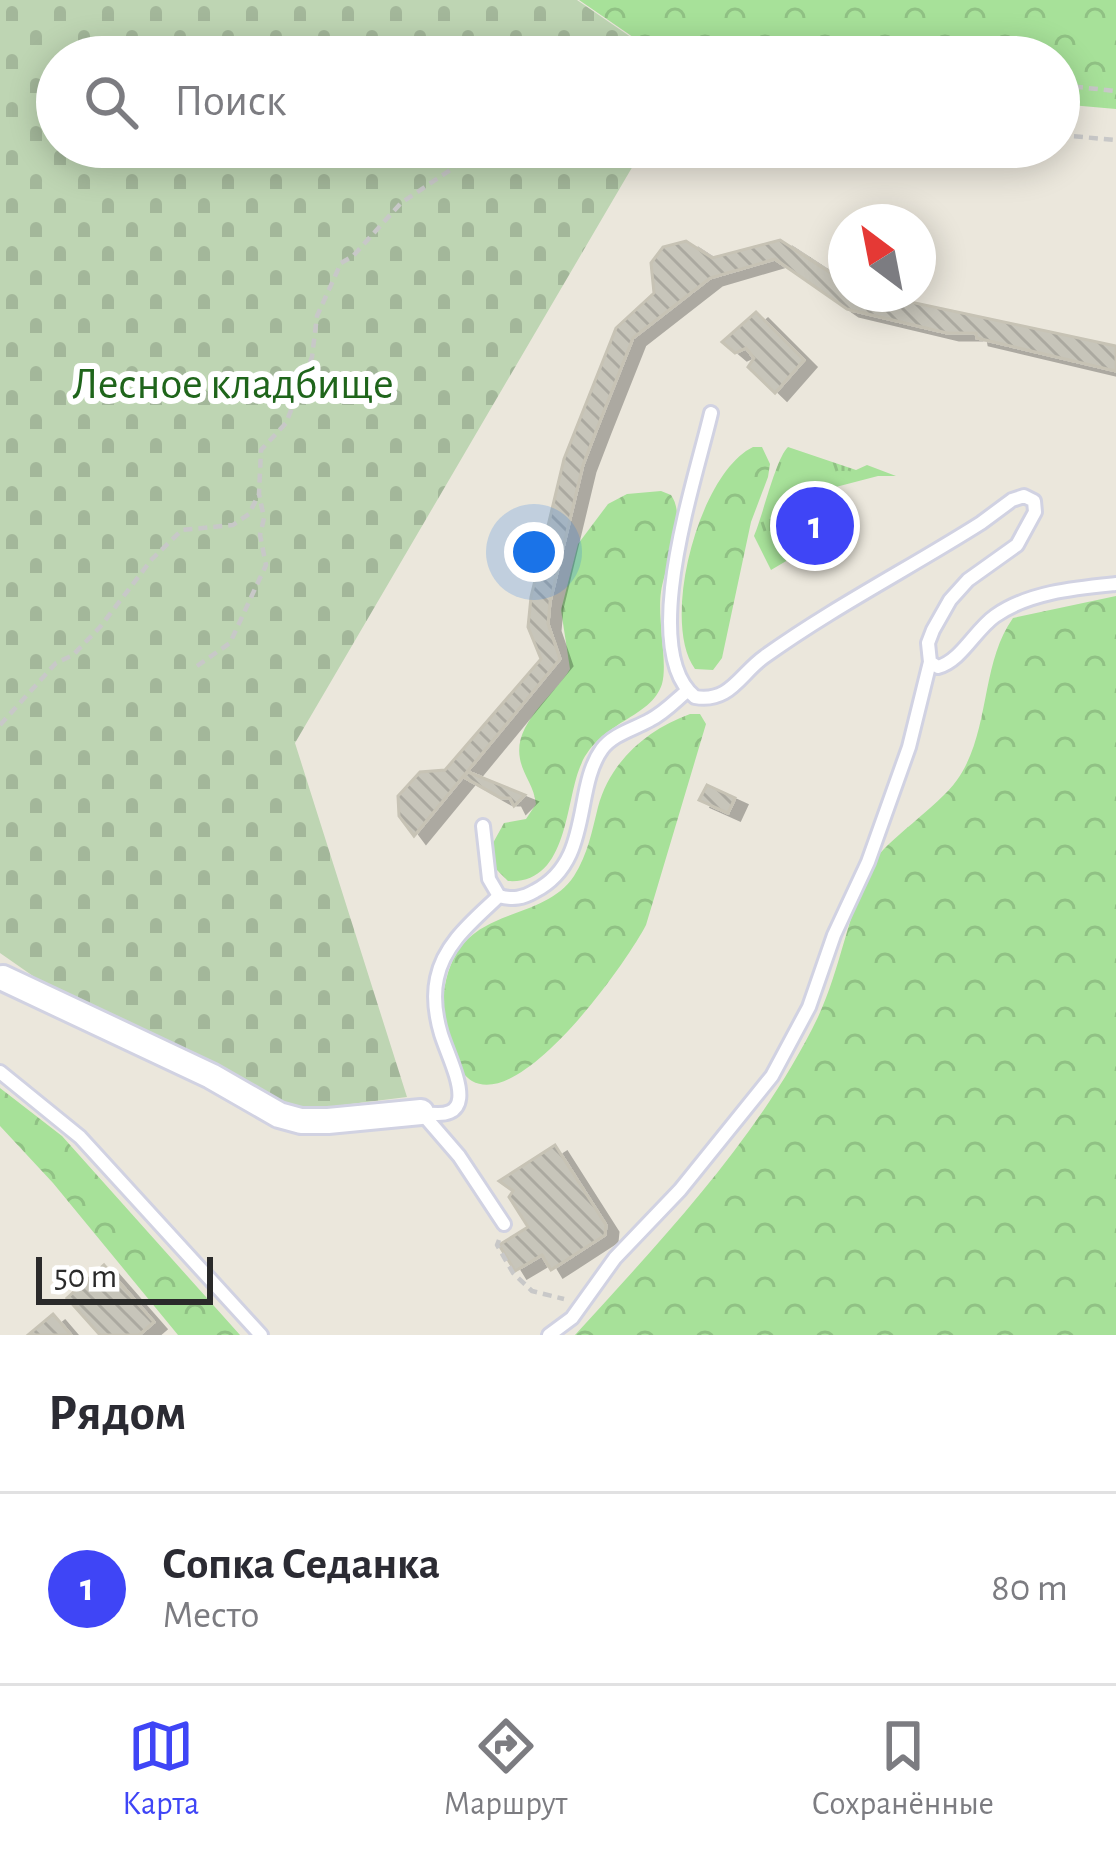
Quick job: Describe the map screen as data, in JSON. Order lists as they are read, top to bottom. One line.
{"parks":["Лесное кладбище"],"scale_bar":"50 m","north":"top left","page":{"search":"Поиск","pins":"1","scale":"50 m","heading":"Рядом","list":[{"mark":"1","name":"Сопка Седанка","note":"Место","value":"80 m"}],"nav":["Карта","Маршрут","Сохранённые"]}}
